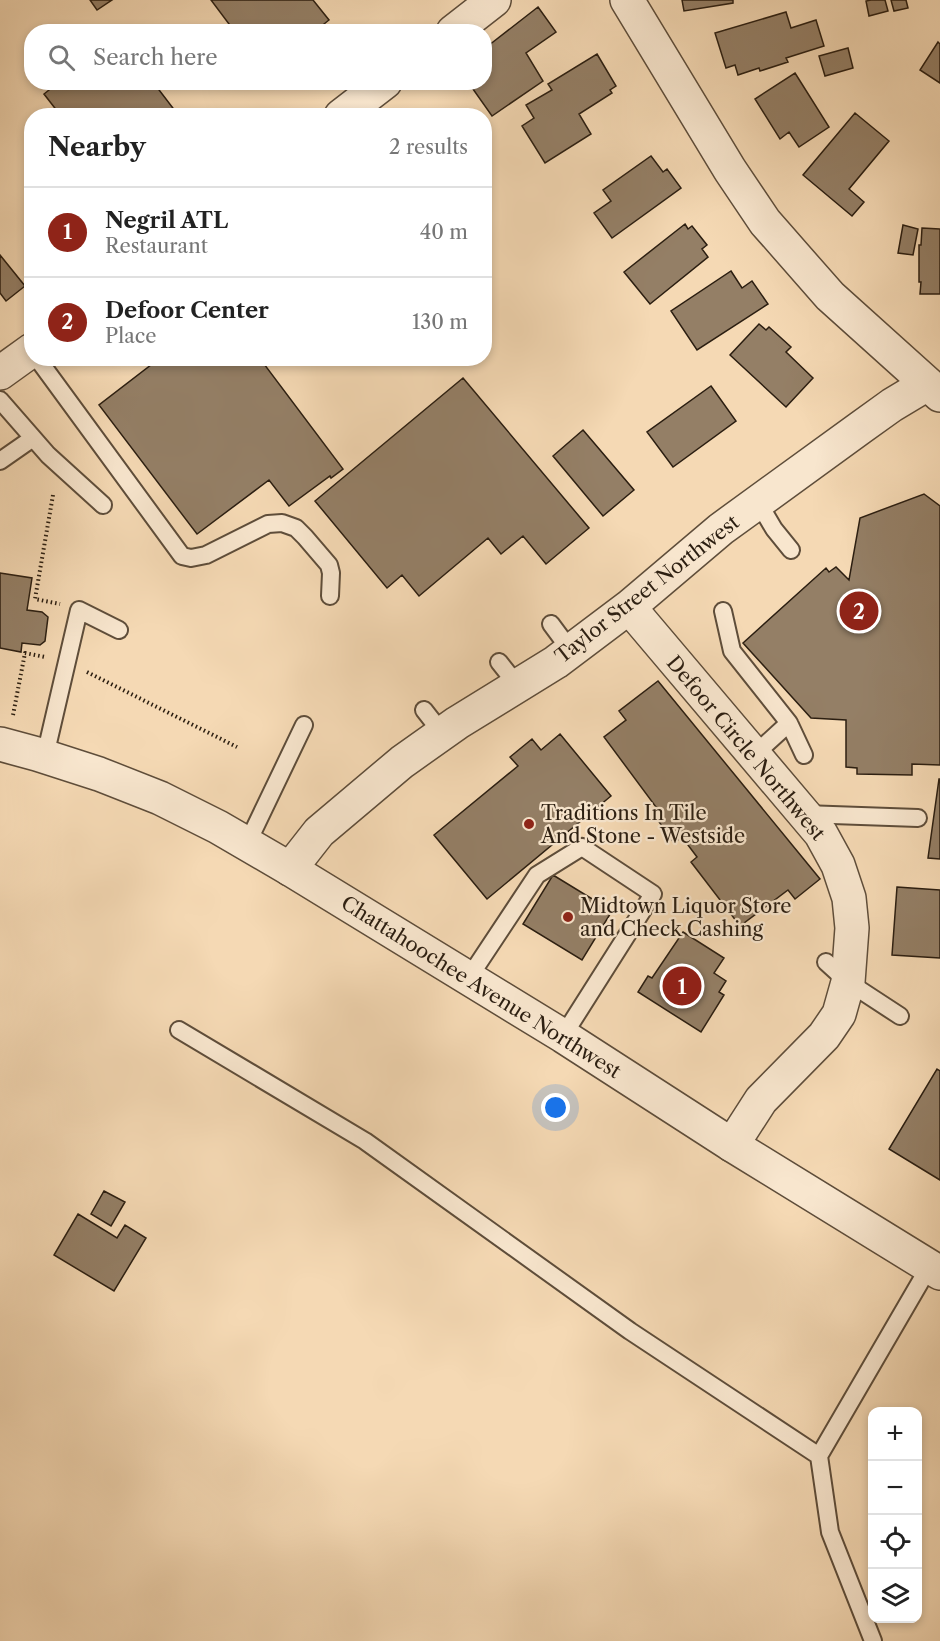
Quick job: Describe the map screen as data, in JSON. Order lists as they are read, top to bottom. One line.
{"streets":{"street":["Taylor Street Northwest","Defoor Circle Northwest","Chattahoochee Avenue Northwest"]},"crossings":[["Taylor Street Northwest","Defoor Circle Northwest"],["Taylor Street Northwest","Chattahoochee Avenue Northwest"],["Defoor Circle Northwest","Chattahoochee Avenue Northwest"]],"places":["Traditions In Tile And Stone - Westside","Midtown Liquor Store and Check Cashing"],"page":{"search":"Search here","heading":["Nearby","2 results"],"list":[{"mark":"1","name":"Negril ATL","note":"Restaurant","value":"40 m"},{"mark":"2","name":"Defoor Center","note":"Place","value":"130 m"}],"pins":["2","1"],"map_buttons":["+","−"]}}
